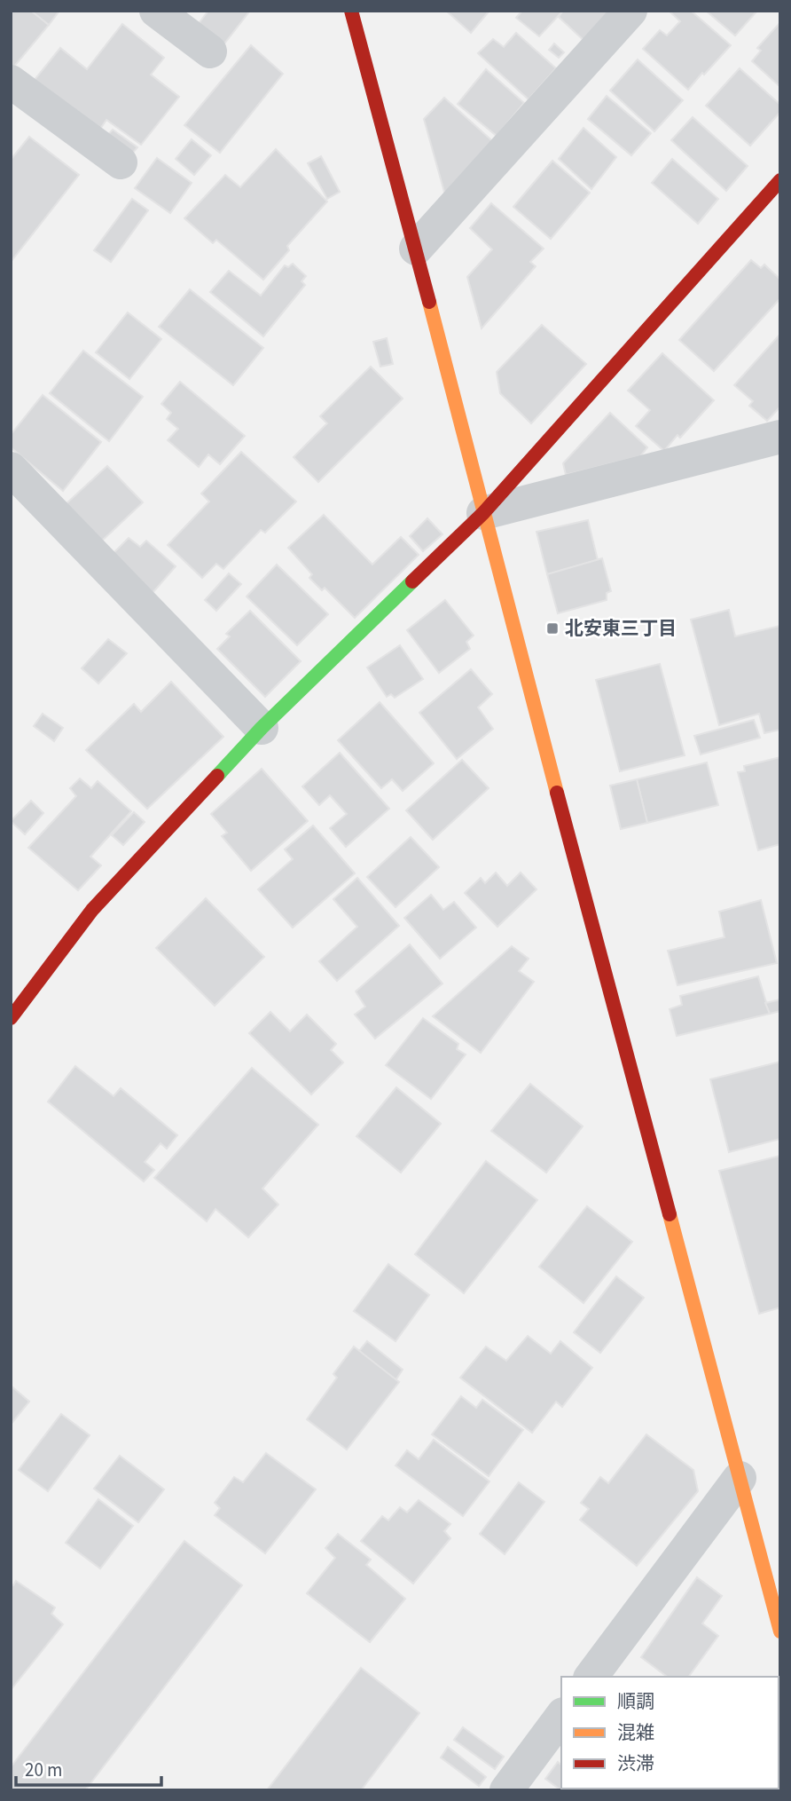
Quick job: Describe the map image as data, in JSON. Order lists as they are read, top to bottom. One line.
{"places":{"transit":["北安東三丁目"]},"legend":["順調","混雑","渋滞"],"scale_bar":"20 m"}
